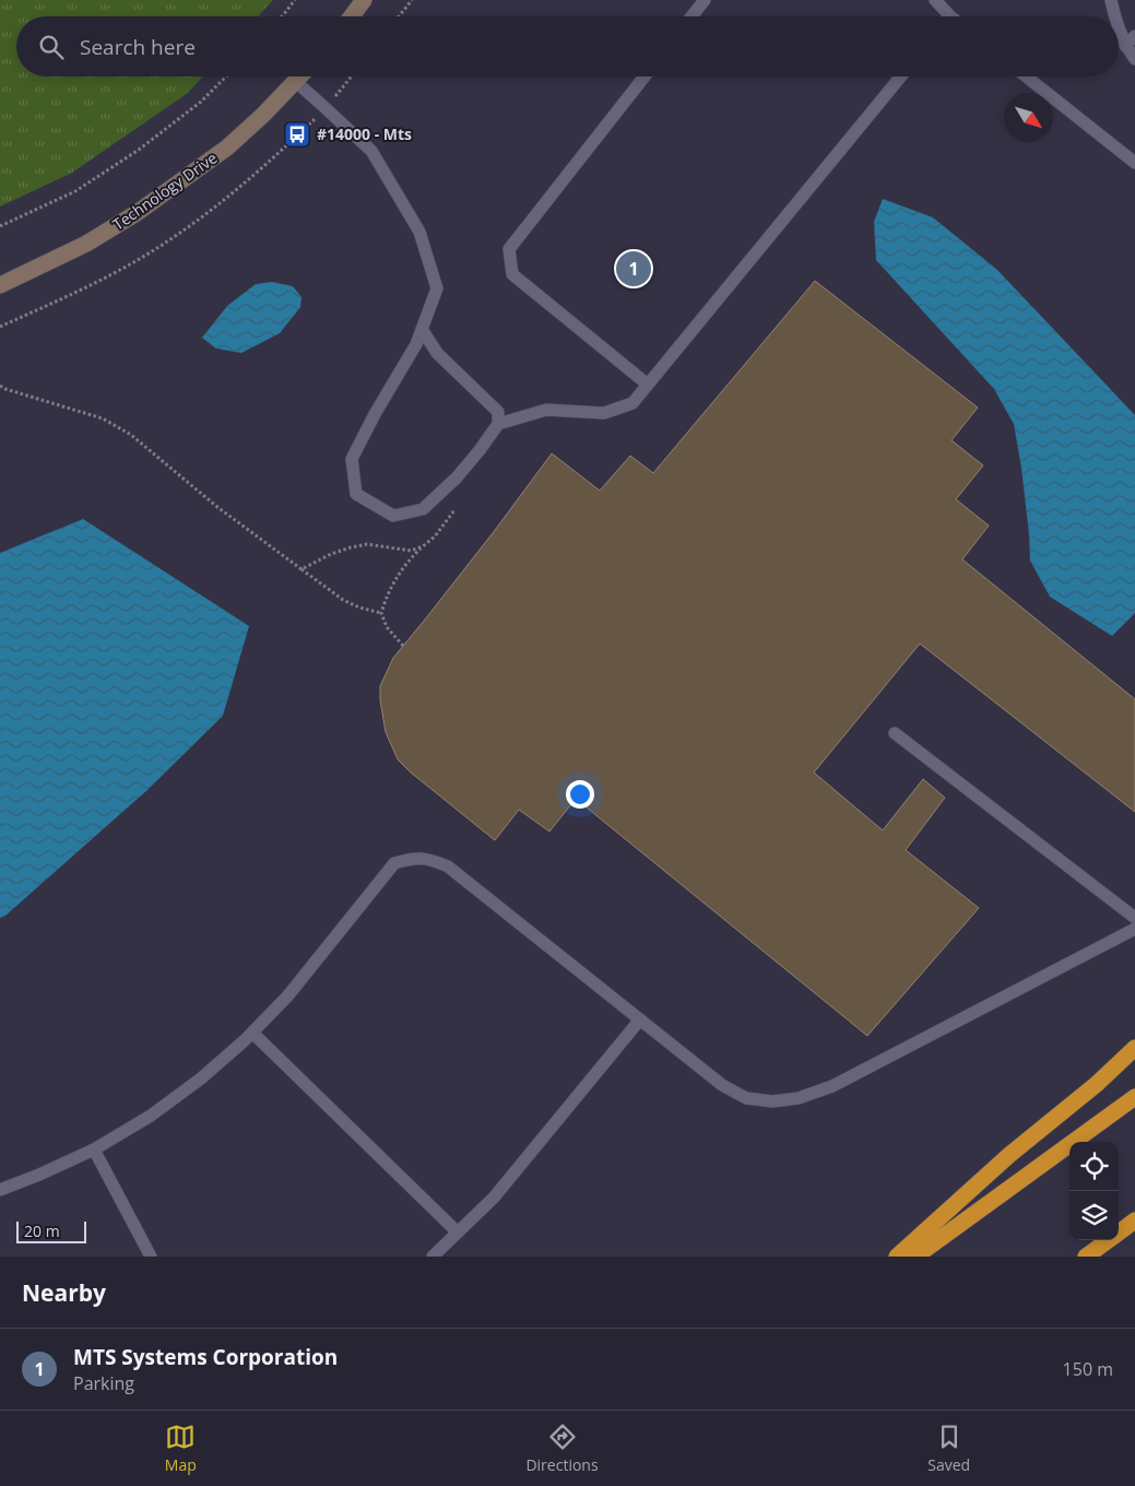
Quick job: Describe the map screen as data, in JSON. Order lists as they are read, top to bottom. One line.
{"streets":{"street":["Technology Drive"]},"places":{"bus stop":["#14000 - Mts"]},"scale_bar":"20 m","north":"bottom right","page":{"search":"Search here","pins":"1","scale":"20 m","heading":"Nearby","list":[{"mark":"1","name":"MTS Systems Corporation","note":"Parking","value":"150 m"}],"nav":["Map","Directions","Saved"]}}
